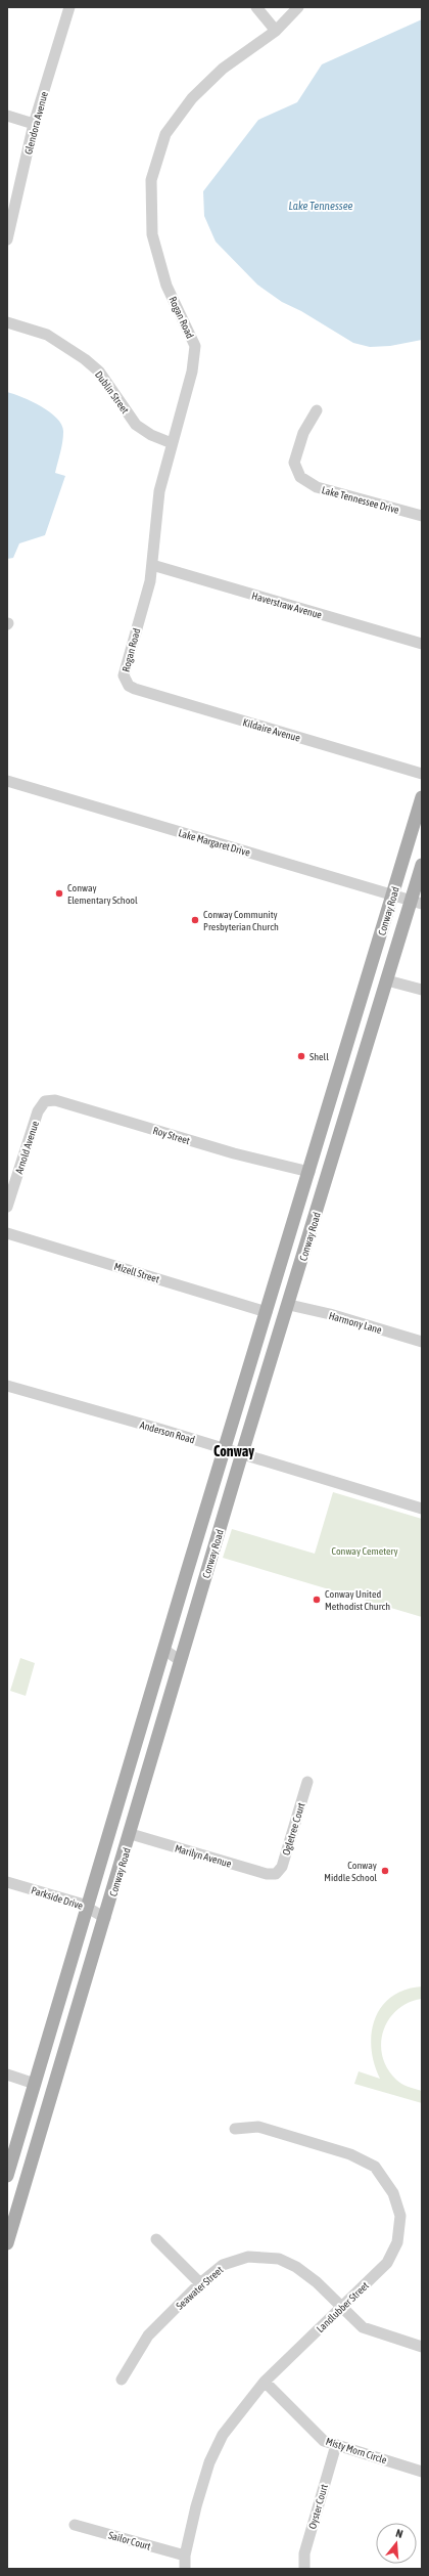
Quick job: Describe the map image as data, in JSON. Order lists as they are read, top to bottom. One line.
{"streets":{"main road":["Conway Road"],"street":["Glendora Avenue","Rogan Road","Dublin Street","Lake Tennessee Drive","Haverstraw Avenue","Kildaire Avenue","Lake Margaret Drive","Roy Street","Arnold Avenue","Mizell Street","Harmony Lane","Anderson Road","Ogletree Court","Marilyn Avenue","Parkside Drive","Seawater Street","Landlubber Street","Misty Morn Circle","Oyster Court","Sailor Court"]},"crossings":[["Rogan Road","Dublin Street"],["Rogan Road","Haverstraw Avenue"],["Rogan Road","Kildaire Avenue"],["Lake Margaret Drive","Conway Road"],["Conway Road","Roy Street"],["Conway Road","Mizell Street"],["Conway Road","Harmony Lane"],["Conway Road","Anderson Road"],["Conway Road","Marilyn Avenue"],["Conway Road","Parkside Drive"],["Roy Street","Arnold Avenue"],["Ogletree Court","Marilyn Avenue"],["Seawater Street","Landlubber Street"],["Landlubber Street","Misty Morn Circle"],["Landlubber Street","Sailor Court"],["Misty Morn Circle","Oyster Court"]],"districts":["Conway"],"water":["Lake Tennessee"],"parks":["Conway Cemetery"],"places":["Conway Elementary School","Conway Community Presbyterian Church","Shell","Conway United Methodist Church","Conway Middle School"],"north":"top"}
